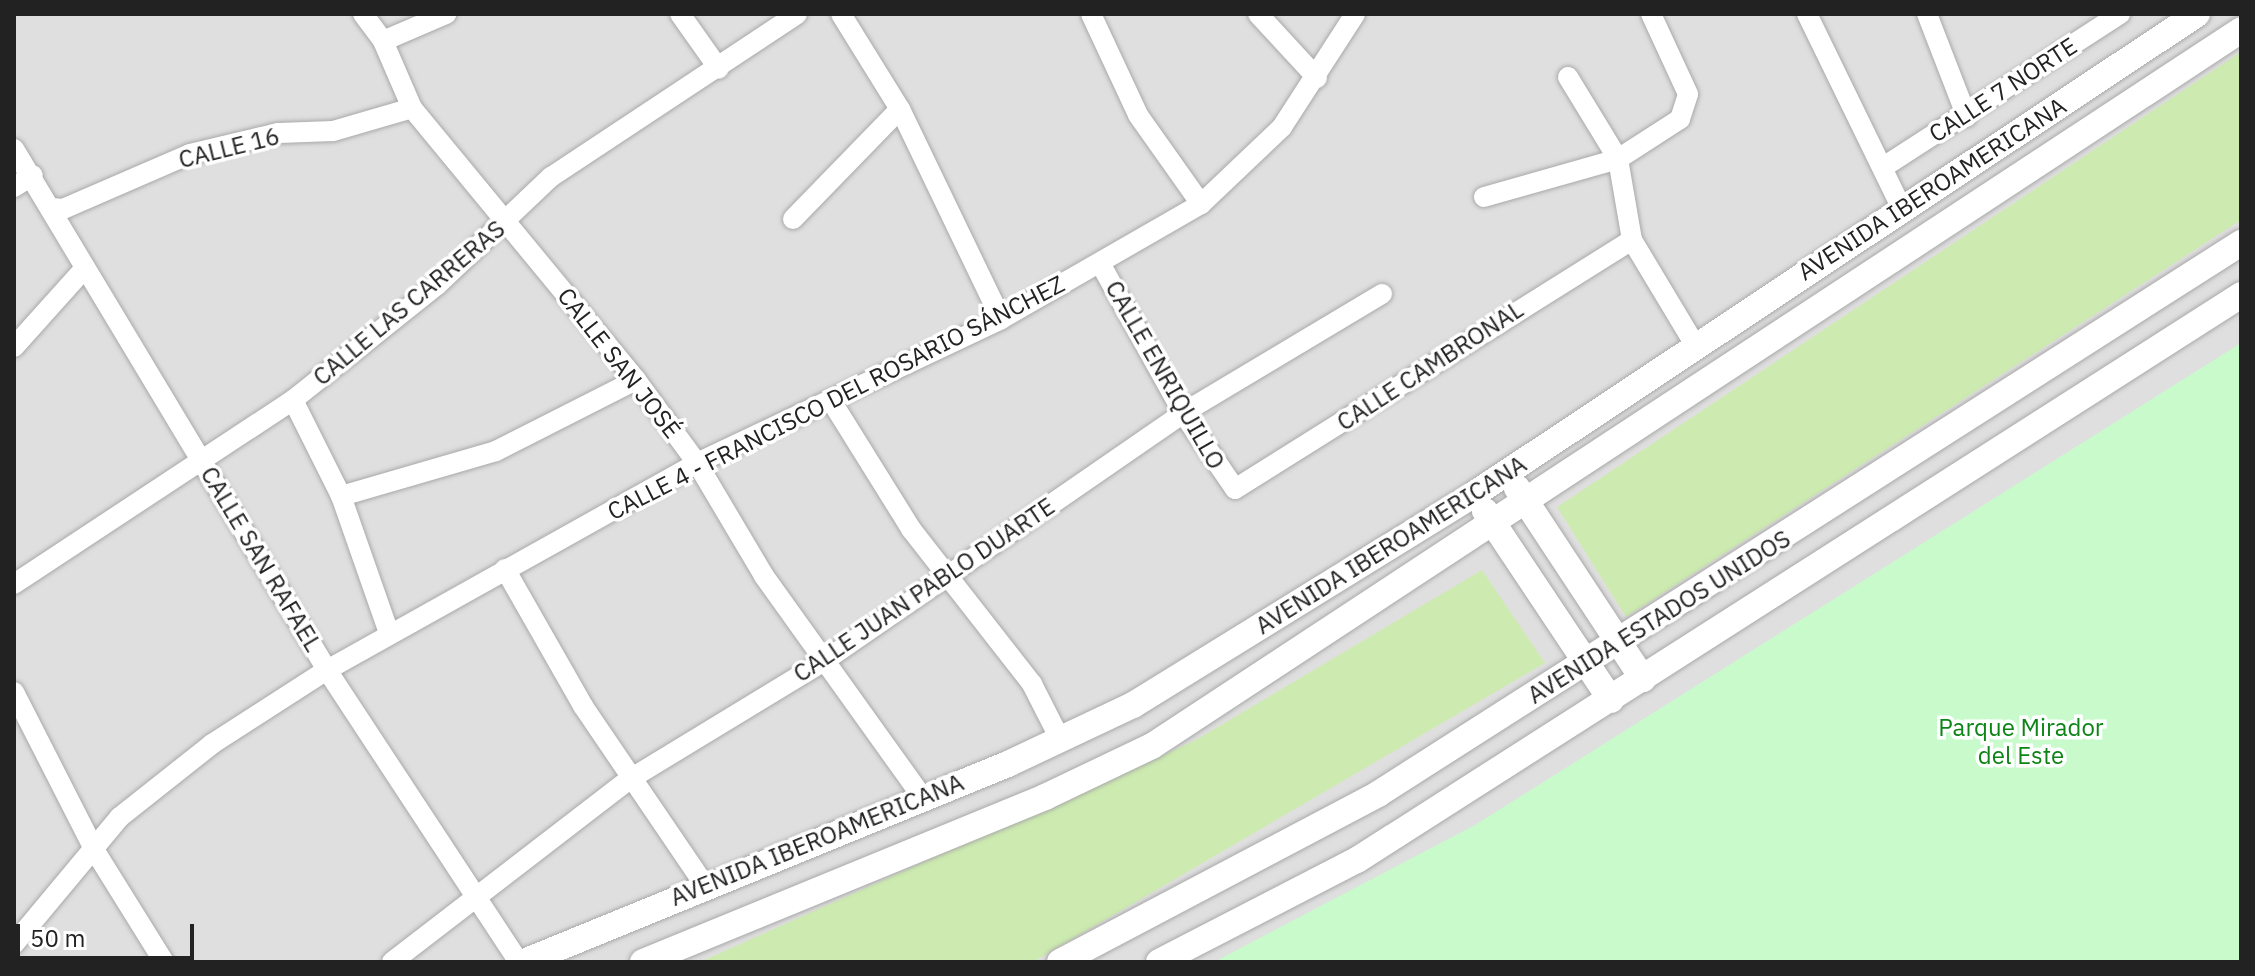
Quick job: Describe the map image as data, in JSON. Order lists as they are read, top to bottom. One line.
{"streets":{"street":["CALLE 7 NORTE","CALLE 16","AVENIDA IBEROAMERICANA","CALLE LAS CARRERAS","CALLE SAN JOSÉ","CALLE CAMBRONAL","CALLE ENRIQUILLO","CALLE 4 - FRANCISCO DEL ROSARIO SÁNCHEZ","CALLE SAN RAFAEL","CALLE JUAN PABLO DUARTE","AVENIDA ESTADOS UNIDOS"]},"crossings":[["CALLE 16","CALLE SAN JOSÉ"],["CALLE 16","CALLE SAN RAFAEL"],["AVENIDA IBEROAMERICANA","CALLE SAN JOSÉ"],["AVENIDA IBEROAMERICANA","CALLE SAN RAFAEL"],["CALLE LAS CARRERAS","CALLE SAN JOSÉ"],["CALLE LAS CARRERAS","CALLE SAN RAFAEL"],["CALLE SAN JOSÉ","CALLE 4 - FRANCISCO DEL ROSARIO SÁNCHEZ"],["CALLE SAN JOSÉ","CALLE JUAN PABLO DUARTE"],["CALLE CAMBRONAL","CALLE ENRIQUILLO"],["CALLE ENRIQUILLO","CALLE 4 - FRANCISCO DEL ROSARIO SÁNCHEZ"],["CALLE ENRIQUILLO","CALLE JUAN PABLO DUARTE"],["CALLE 4 - FRANCISCO DEL ROSARIO SÁNCHEZ","CALLE SAN RAFAEL"],["CALLE SAN RAFAEL","CALLE JUAN PABLO DUARTE"]],"parks":["Parque Mirador del Este"],"scale_bar":"50 m"}
